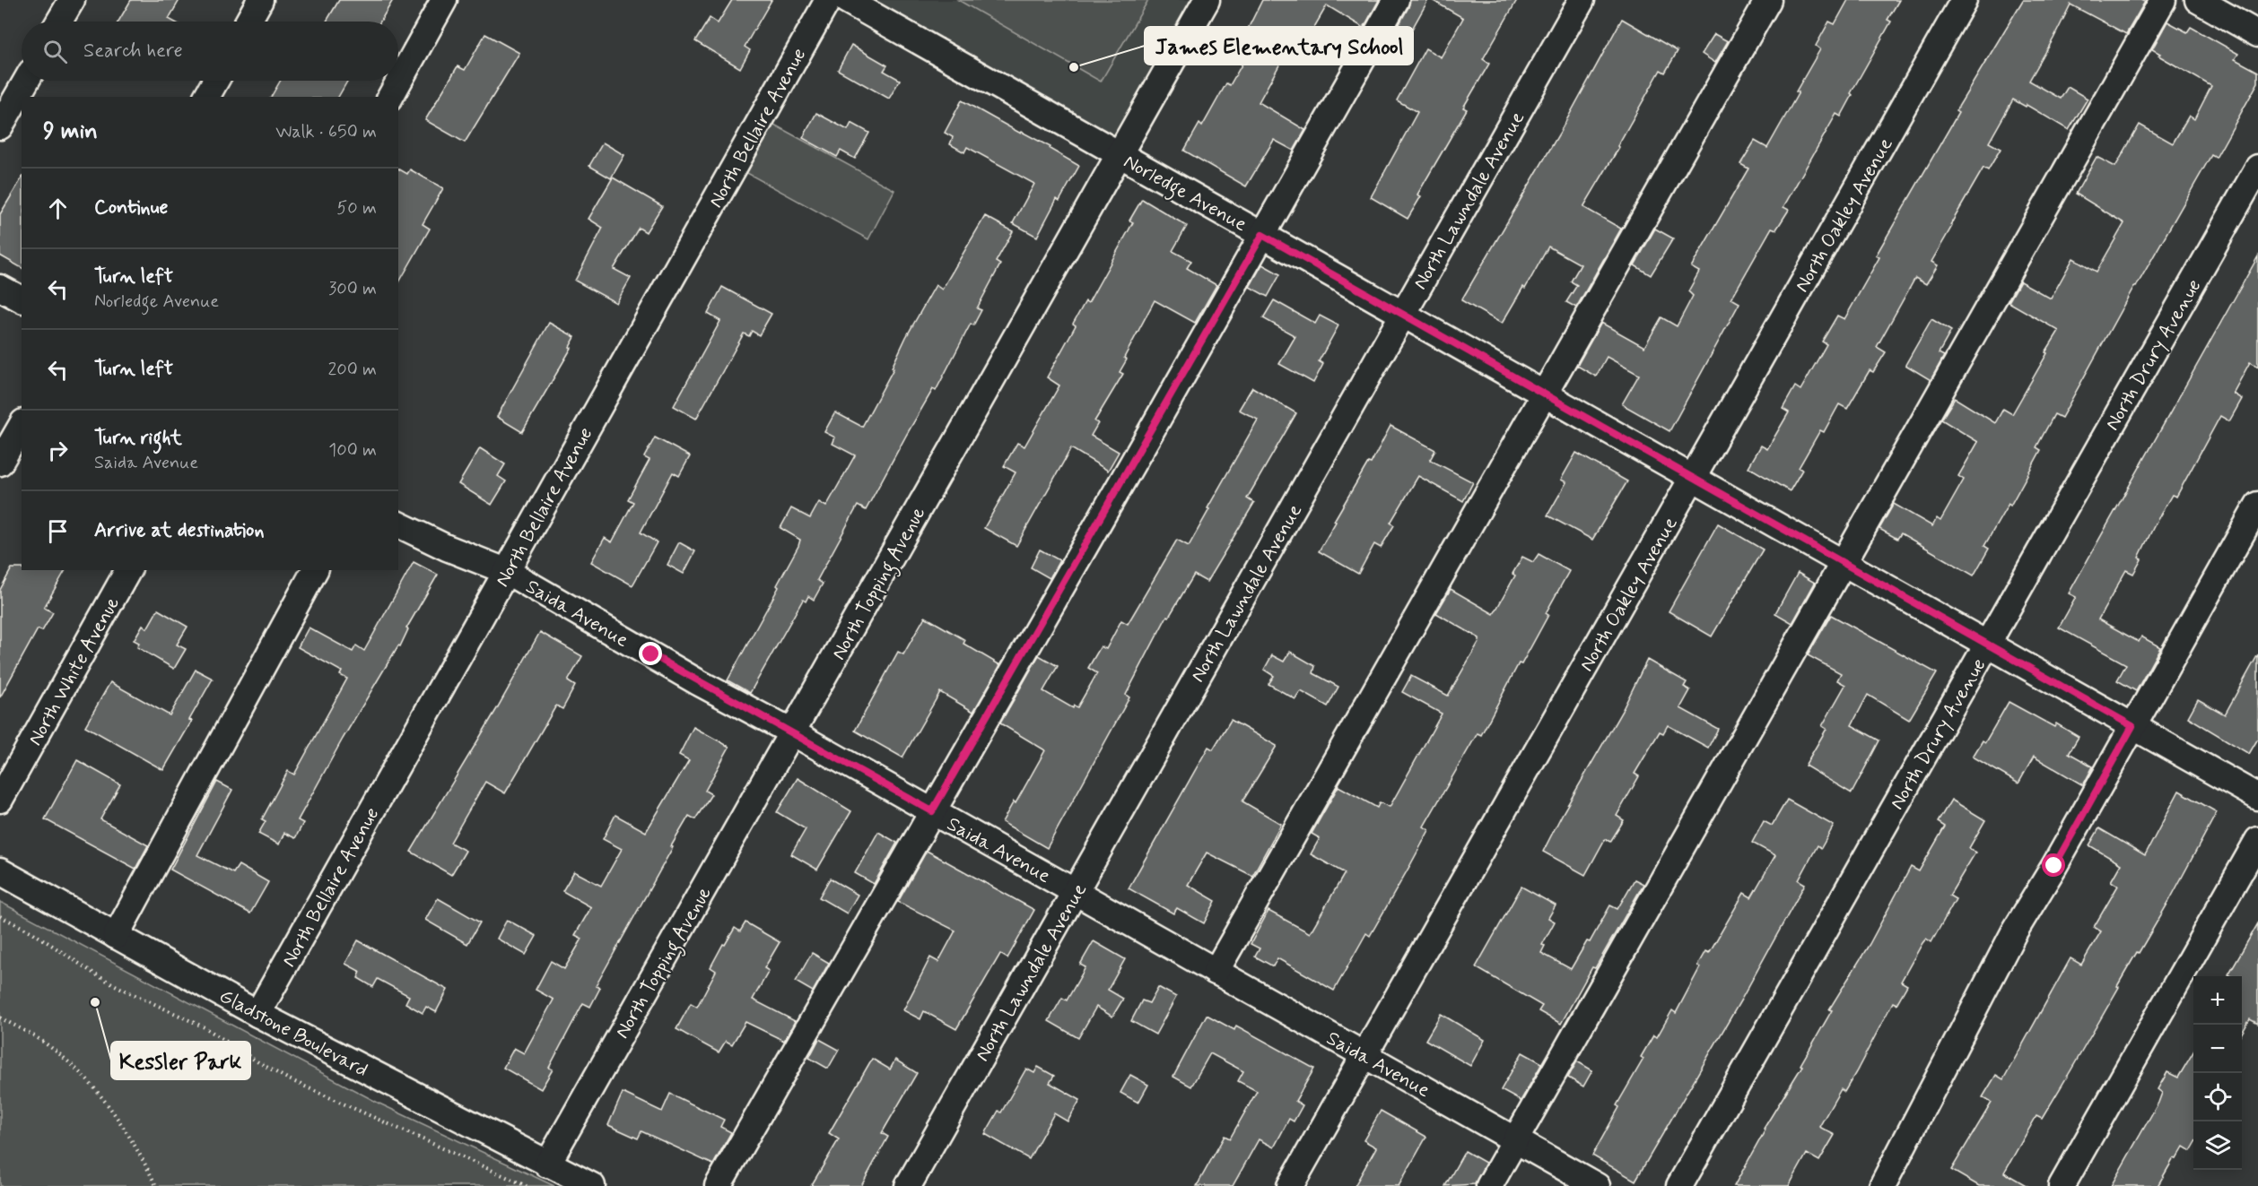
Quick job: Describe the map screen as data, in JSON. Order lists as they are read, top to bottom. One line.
{"streets":{"street":["North Bellaire Avenue","Norledge Avenue","North Lawndale Avenue","North Oakley Avenue","North Drury Avenue","North Topping Avenue","Saida Avenue","North White Avenue","Gladstone Boulevard"]},"crossings":[["North Bellaire Avenue","Saida Avenue"],["North Bellaire Avenue","Gladstone Boulevard"],["Norledge Avenue","North Lawndale Avenue"],["Norledge Avenue","North Oakley Avenue"],["Norledge Avenue","North Drury Avenue"],["Norledge Avenue","North Topping Avenue"],["North Lawndale Avenue","Saida Avenue"],["North Oakley Avenue","Saida Avenue"],["North Topping Avenue","Saida Avenue"],["North Topping Avenue","Gladstone Boulevard"]],"places":["James Elementary School","Kessler Park"],"page":{"search":"Search here","heading":["9 min","Walk · 650 m"],"list":[["Continue","50 m"],["Turn left","Norledge Avenue","300 m"],["Turn left","200 m"],["Turn right","Saida Avenue","100 m"],"Arrive at destination"],"map_buttons":["+","−"]}}
